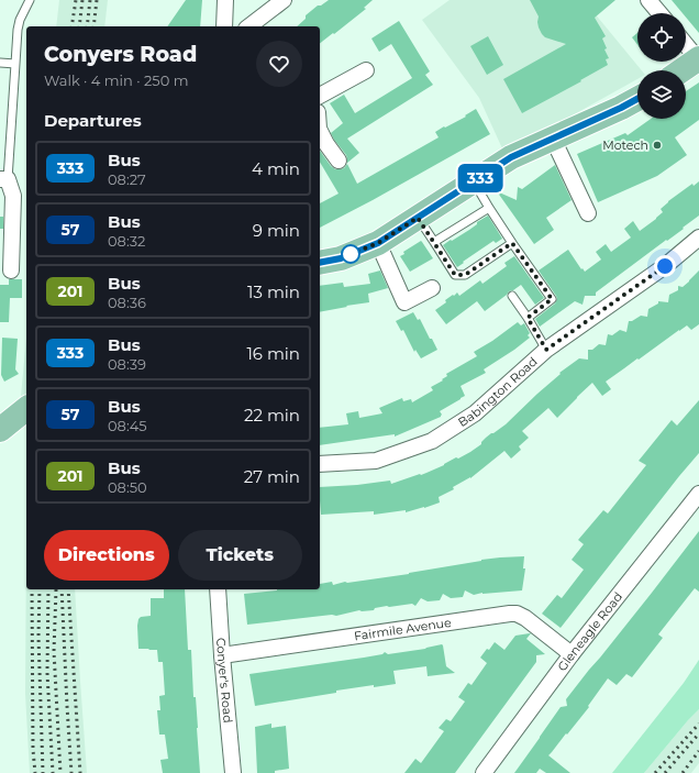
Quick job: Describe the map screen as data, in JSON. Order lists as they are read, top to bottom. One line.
{"streets":{"street":["Babington Road","Fairmile Avenue","Gleneagle Road","Conyer's Road"]},"crossings":[["Fairmile Avenue","Gleneagle Road"],["Fairmile Avenue","Conyer's Road"]],"places":["Motech"],"lines":["bus line 333"],"page":{"on_map":"333","heading":[["Conyers Road","Walk · 4 min · 250 m"],"Departures"],"list":[{"mark":"333","name":"Bus","note":"08:27","value":"4 min"},{"mark":"57","name":"Bus","note":"08:32","value":"9 min"},{"mark":"201","name":"Bus","note":"08:36","value":"13 min"},{"mark":"333","name":"Bus","note":"08:39","value":"16 min"},{"mark":"57","name":"Bus","note":"08:45","value":"22 min"},{"mark":"201","name":"Bus","note":"08:50","value":"27 min"}],"buttons":["Directions","Tickets"]}}
